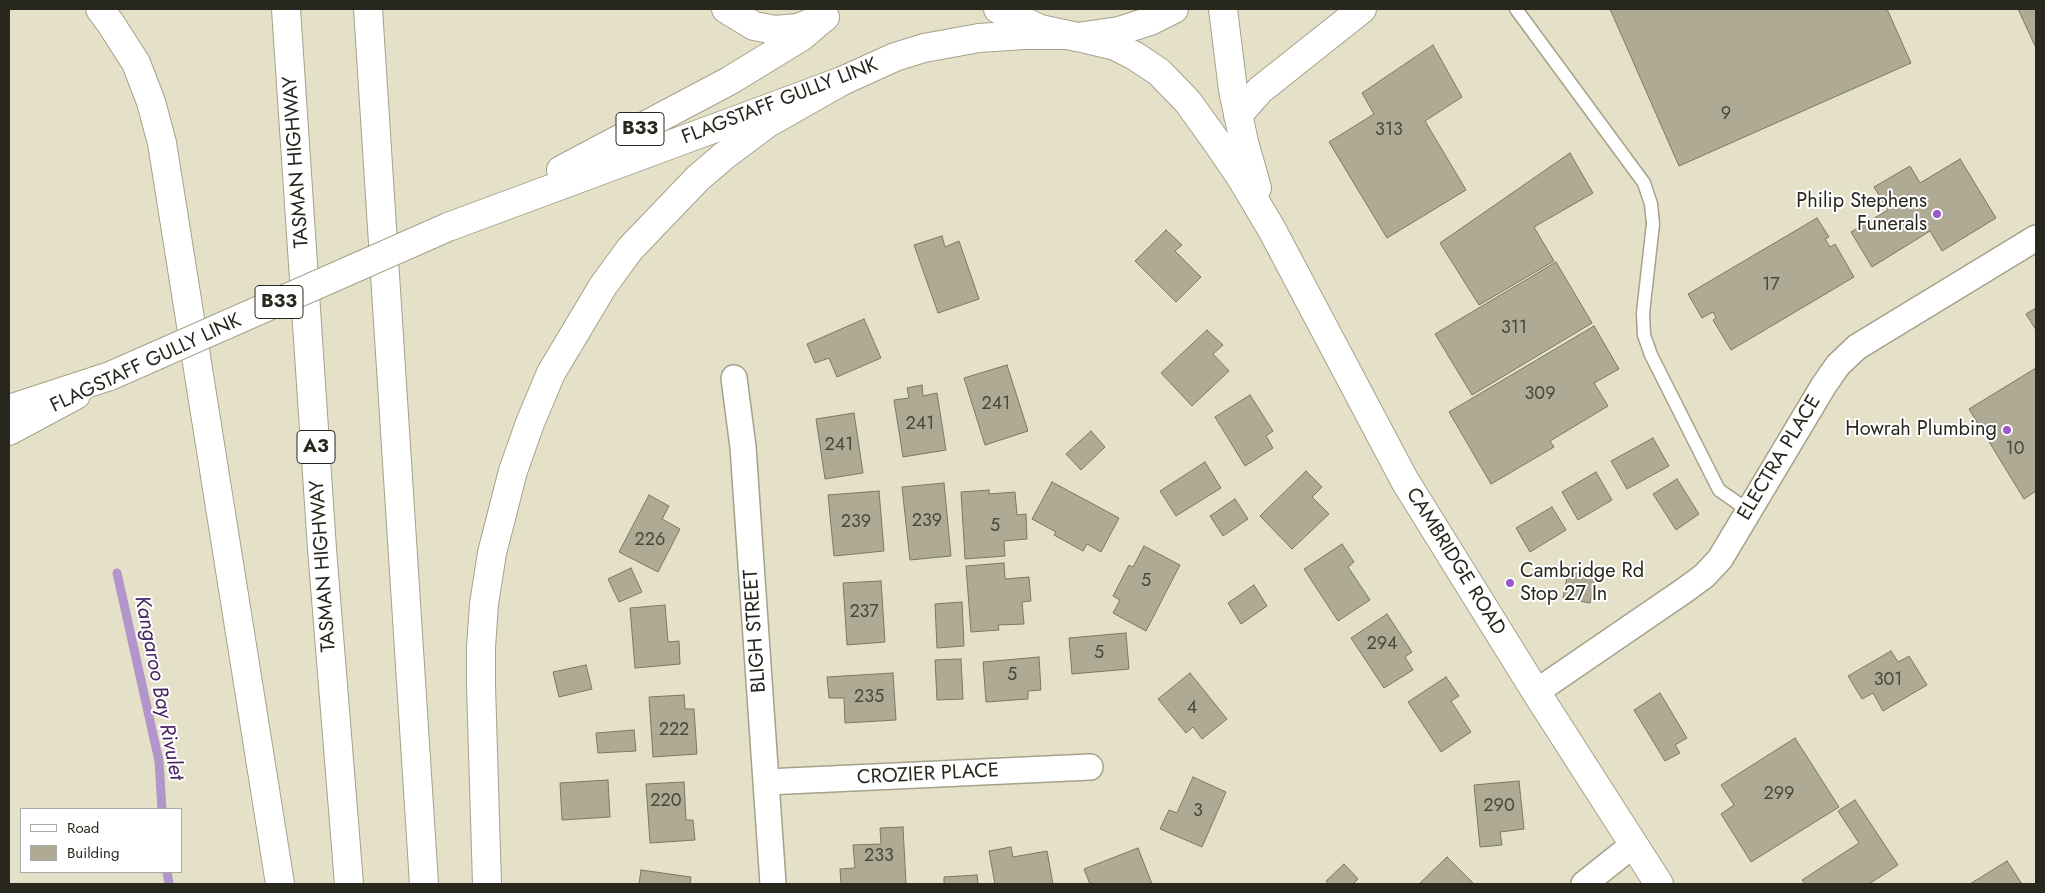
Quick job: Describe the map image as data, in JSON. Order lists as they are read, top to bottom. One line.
{"streets":{"main road":["FLAGSTAFF GULLY LINK","B33","TASMAN HIGHWAY","A3","CAMBRIDGE ROAD"],"street":["ELECTRA PLACE","BLIGH STREET","CROZIER PLACE"]},"crossings":[["FLAGSTAFF GULLY LINK","B33"],["FLAGSTAFF GULLY LINK","CAMBRIDGE ROAD"],["B33","CAMBRIDGE ROAD"],["ELECTRA PLACE","CAMBRIDGE ROAD"],["BLIGH STREET","CROZIER PLACE"]],"water":["Kangaroo Bay Rivulet"],"places":["Philip Stephens Funerals","Howrah Plumbing","Cambridge Rd Stop 27 In"],"house_numbers":["9","313","17","311","309","241","241","241","10","239","239","5","226","5","237","294","5","5","301","235","4","222","299","220","290","3","233"],"legend":["Road","Building"]}
